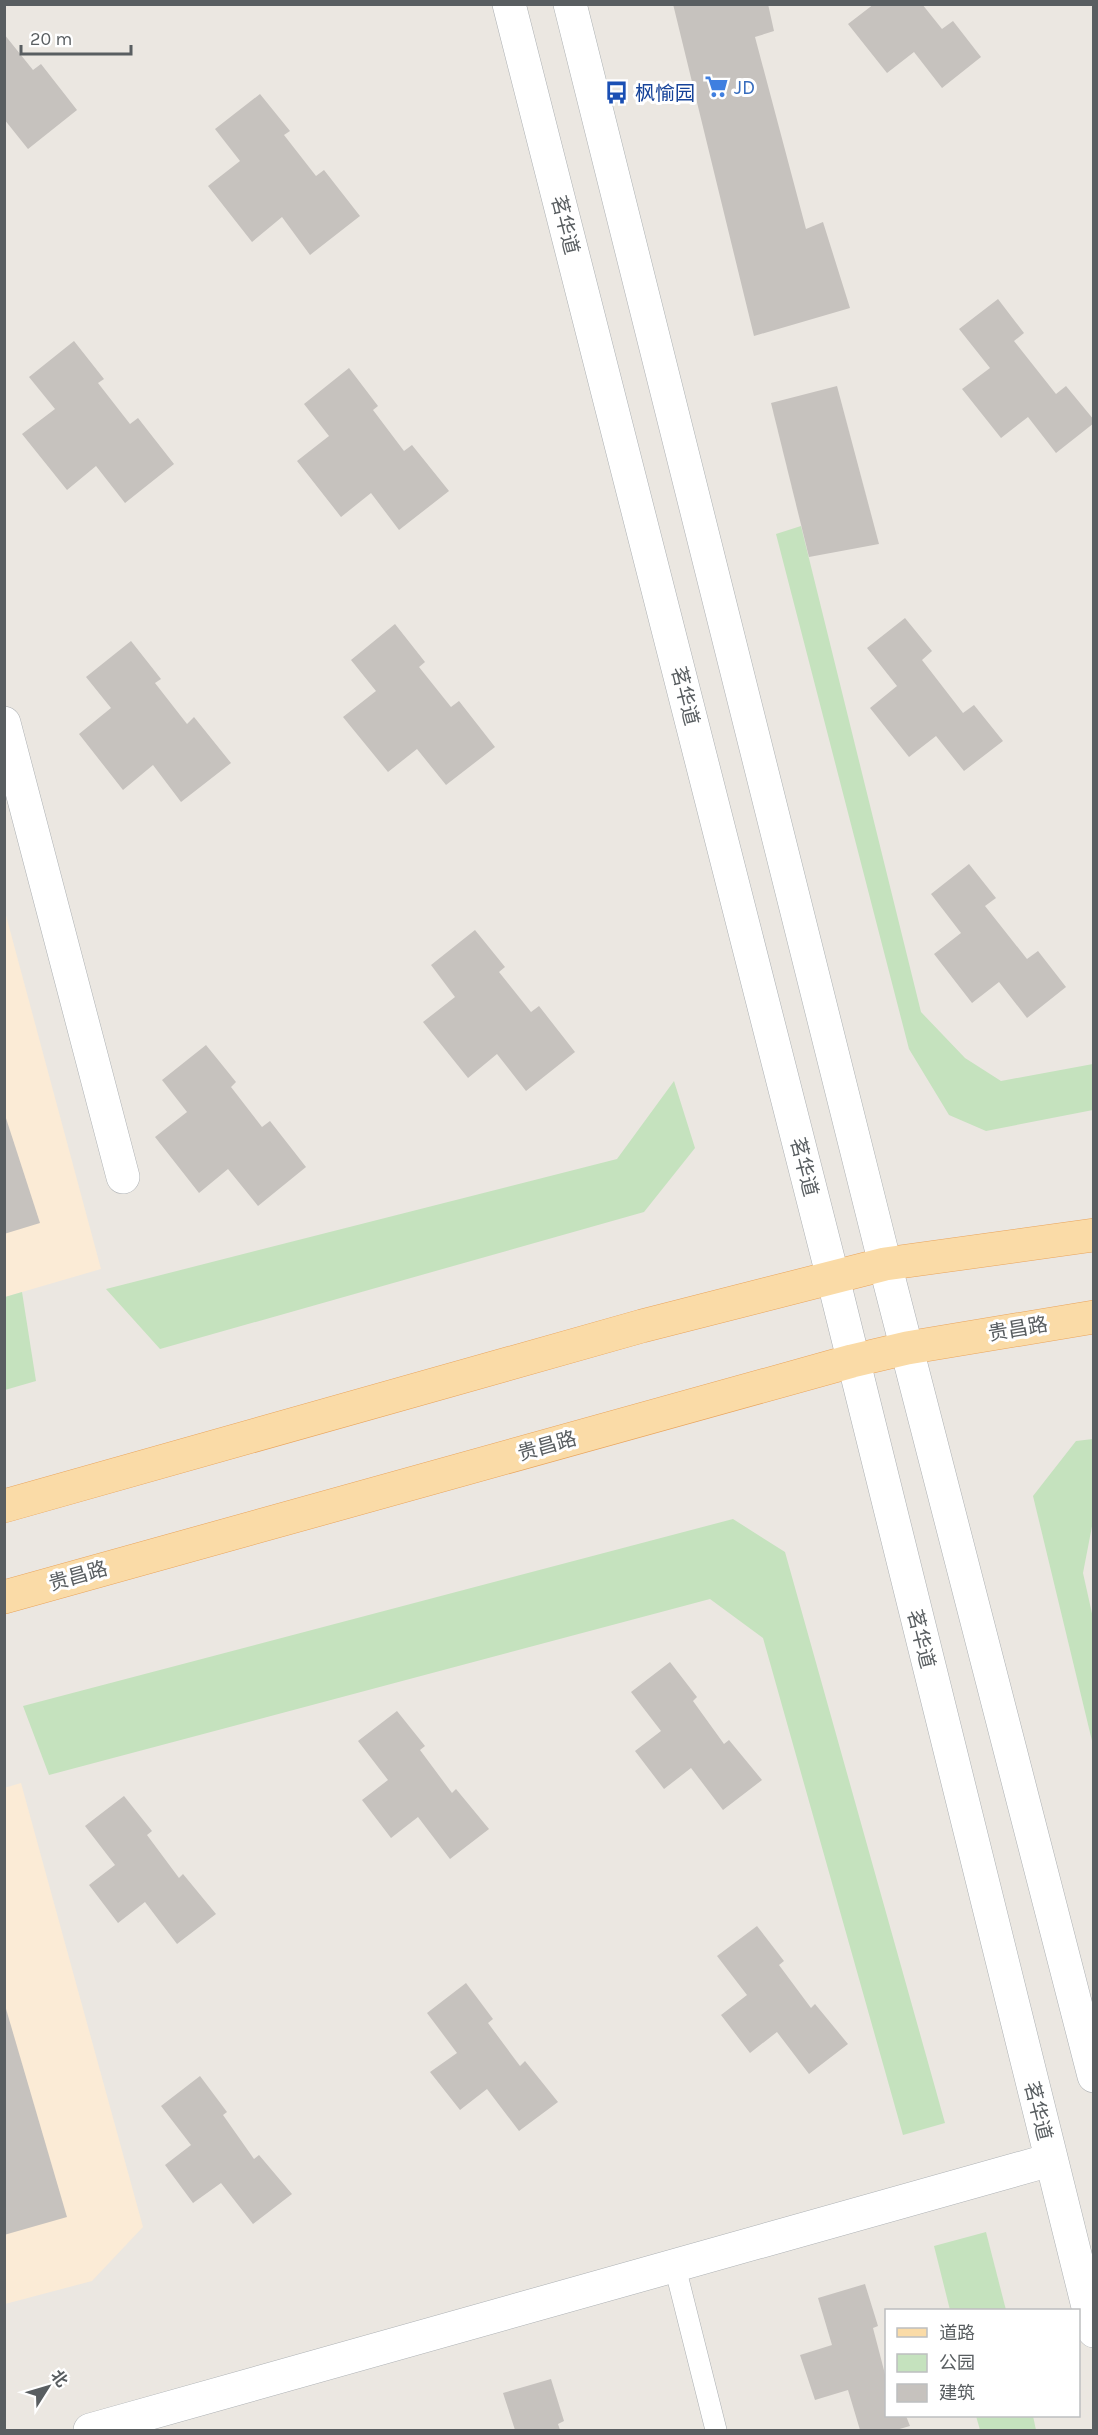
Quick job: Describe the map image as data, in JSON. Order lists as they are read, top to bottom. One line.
{"streets":{"main road":["贵昌路"],"street":["茗华道"]},"crossings":[["茗华道","贵昌路"]],"places":{"supermarket":["JD"],"bus stop":["枫愉园"]},"legend":["道路","公园","建筑"],"scale_bar":"20 m","north":"top right"}
